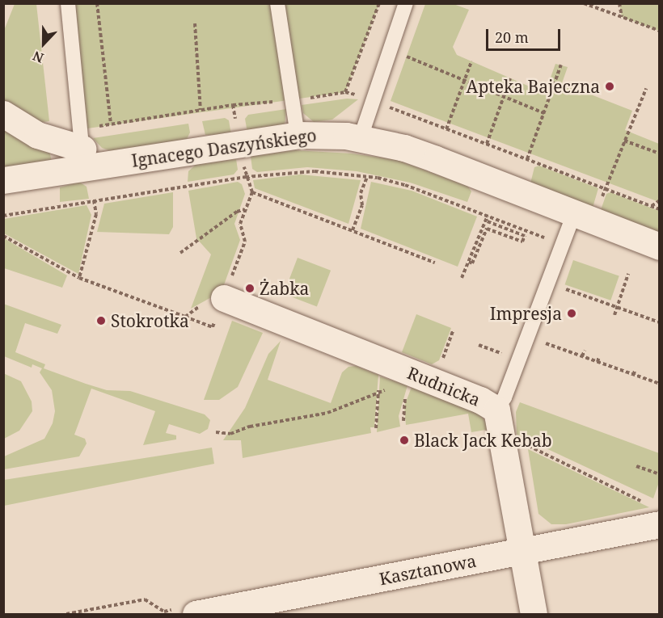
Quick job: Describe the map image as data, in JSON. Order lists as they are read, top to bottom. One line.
{"streets":{"street":["Ignacego Daszyńskiego","Rudnicka","Kasztanowa"]},"crossings":[["Rudnicka","Kasztanowa"]],"places":["Apteka Bajeczna","Żabka","Impresja","Stokrotka","Black Jack Kebab"],"scale_bar":"20 m","north":"bottom"}
